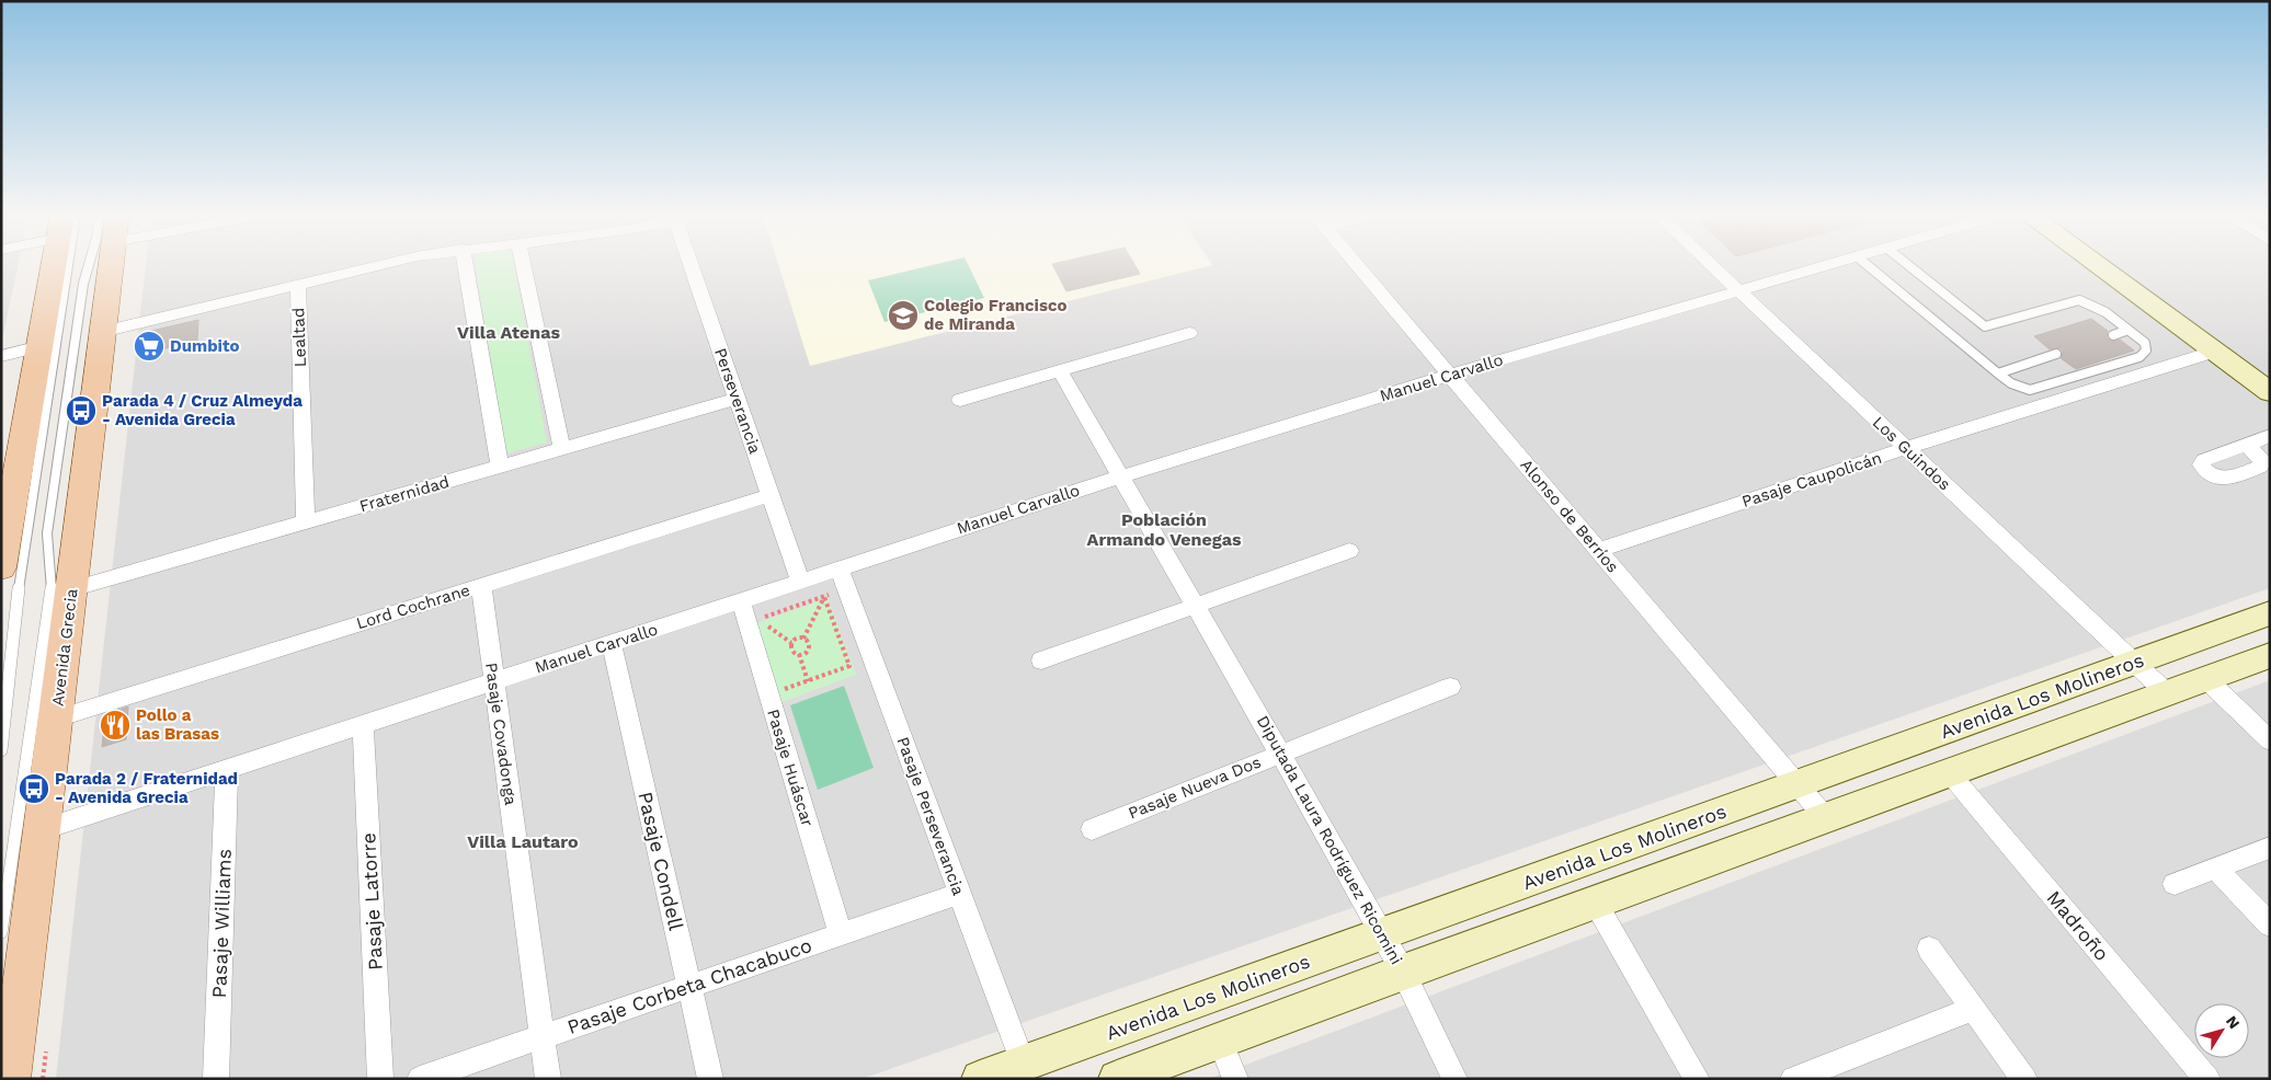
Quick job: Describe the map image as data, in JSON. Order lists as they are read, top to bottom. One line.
{"streets":{"main road":["Avenida Grecia"],"street":["Lealtad","Manuel Carvallo","Perseverancia","Los Guindos","Pasaje Caupolicán","Fraternidad","Alonso de Berríos","Lord Cochrane","Avenida Los Molineros","Pasaje Covadonga","Pasaje Huáscar","Pasaje Nueva Dos","Pasaje Perseverancia","Diputada Laura Rodríguez Ricomini","Pasaje Condell","Pasaje Latorre","Pasaje Williams","Madroño","Pasaje Corbeta Chacabuco"]},"crossings":[["Lealtad","Fraternidad"],["Manuel Carvallo","Perseverancia"],["Manuel Carvallo","Los Guindos"],["Manuel Carvallo","Alonso de Berríos"],["Manuel Carvallo","Avenida Grecia"],["Manuel Carvallo","Pasaje Covadonga"],["Manuel Carvallo","Pasaje Huáscar"],["Manuel Carvallo","Pasaje Perseverancia"],["Manuel Carvallo","Diputada Laura Rodríguez Ricomini"],["Manuel Carvallo","Pasaje Condell"],["Manuel Carvallo","Pasaje Latorre"],["Manuel Carvallo","Pasaje Williams"],["Perseverancia","Fraternidad"],["Perseverancia","Lord Cochrane"],["Los Guindos","Pasaje Caupolicán"],["Los Guindos","Avenida Los Molineros"],["Pasaje Caupolicán","Alonso de Berríos"],["Fraternidad","Avenida Grecia"],["Alonso de Berríos","Avenida Los Molineros"],["Lord Cochrane","Avenida Grecia"],["Lord Cochrane","Pasaje Covadonga"],["Avenida Los Molineros","Pasaje Perseverancia"],["Avenida Los Molineros","Diputada Laura Rodríguez Ricomini"],["Pasaje Covadonga","Pasaje Corbeta Chacabuco"],["Pasaje Huáscar","Pasaje Corbeta Chacabuco"],["Pasaje Nueva Dos","Diputada Laura Rodríguez Ricomini"],["Pasaje Perseverancia","Pasaje Corbeta Chacabuco"],["Pasaje Condell","Pasaje Corbeta Chacabuco"]],"districts":["Villa Atenas","Población Armando Venegas","Villa Lautaro"],"places":{"school or university":["Colegio Francisco de Miranda"],"supermarket":["Dumbito"],"bus stop":["Parada 4 / Cruz Almeyda - Avenida Grecia","Parada 2 / Fraternidad - Avenida Grecia"],"restaurant":["Pollo a las Brasas"]},"north":"top right"}
